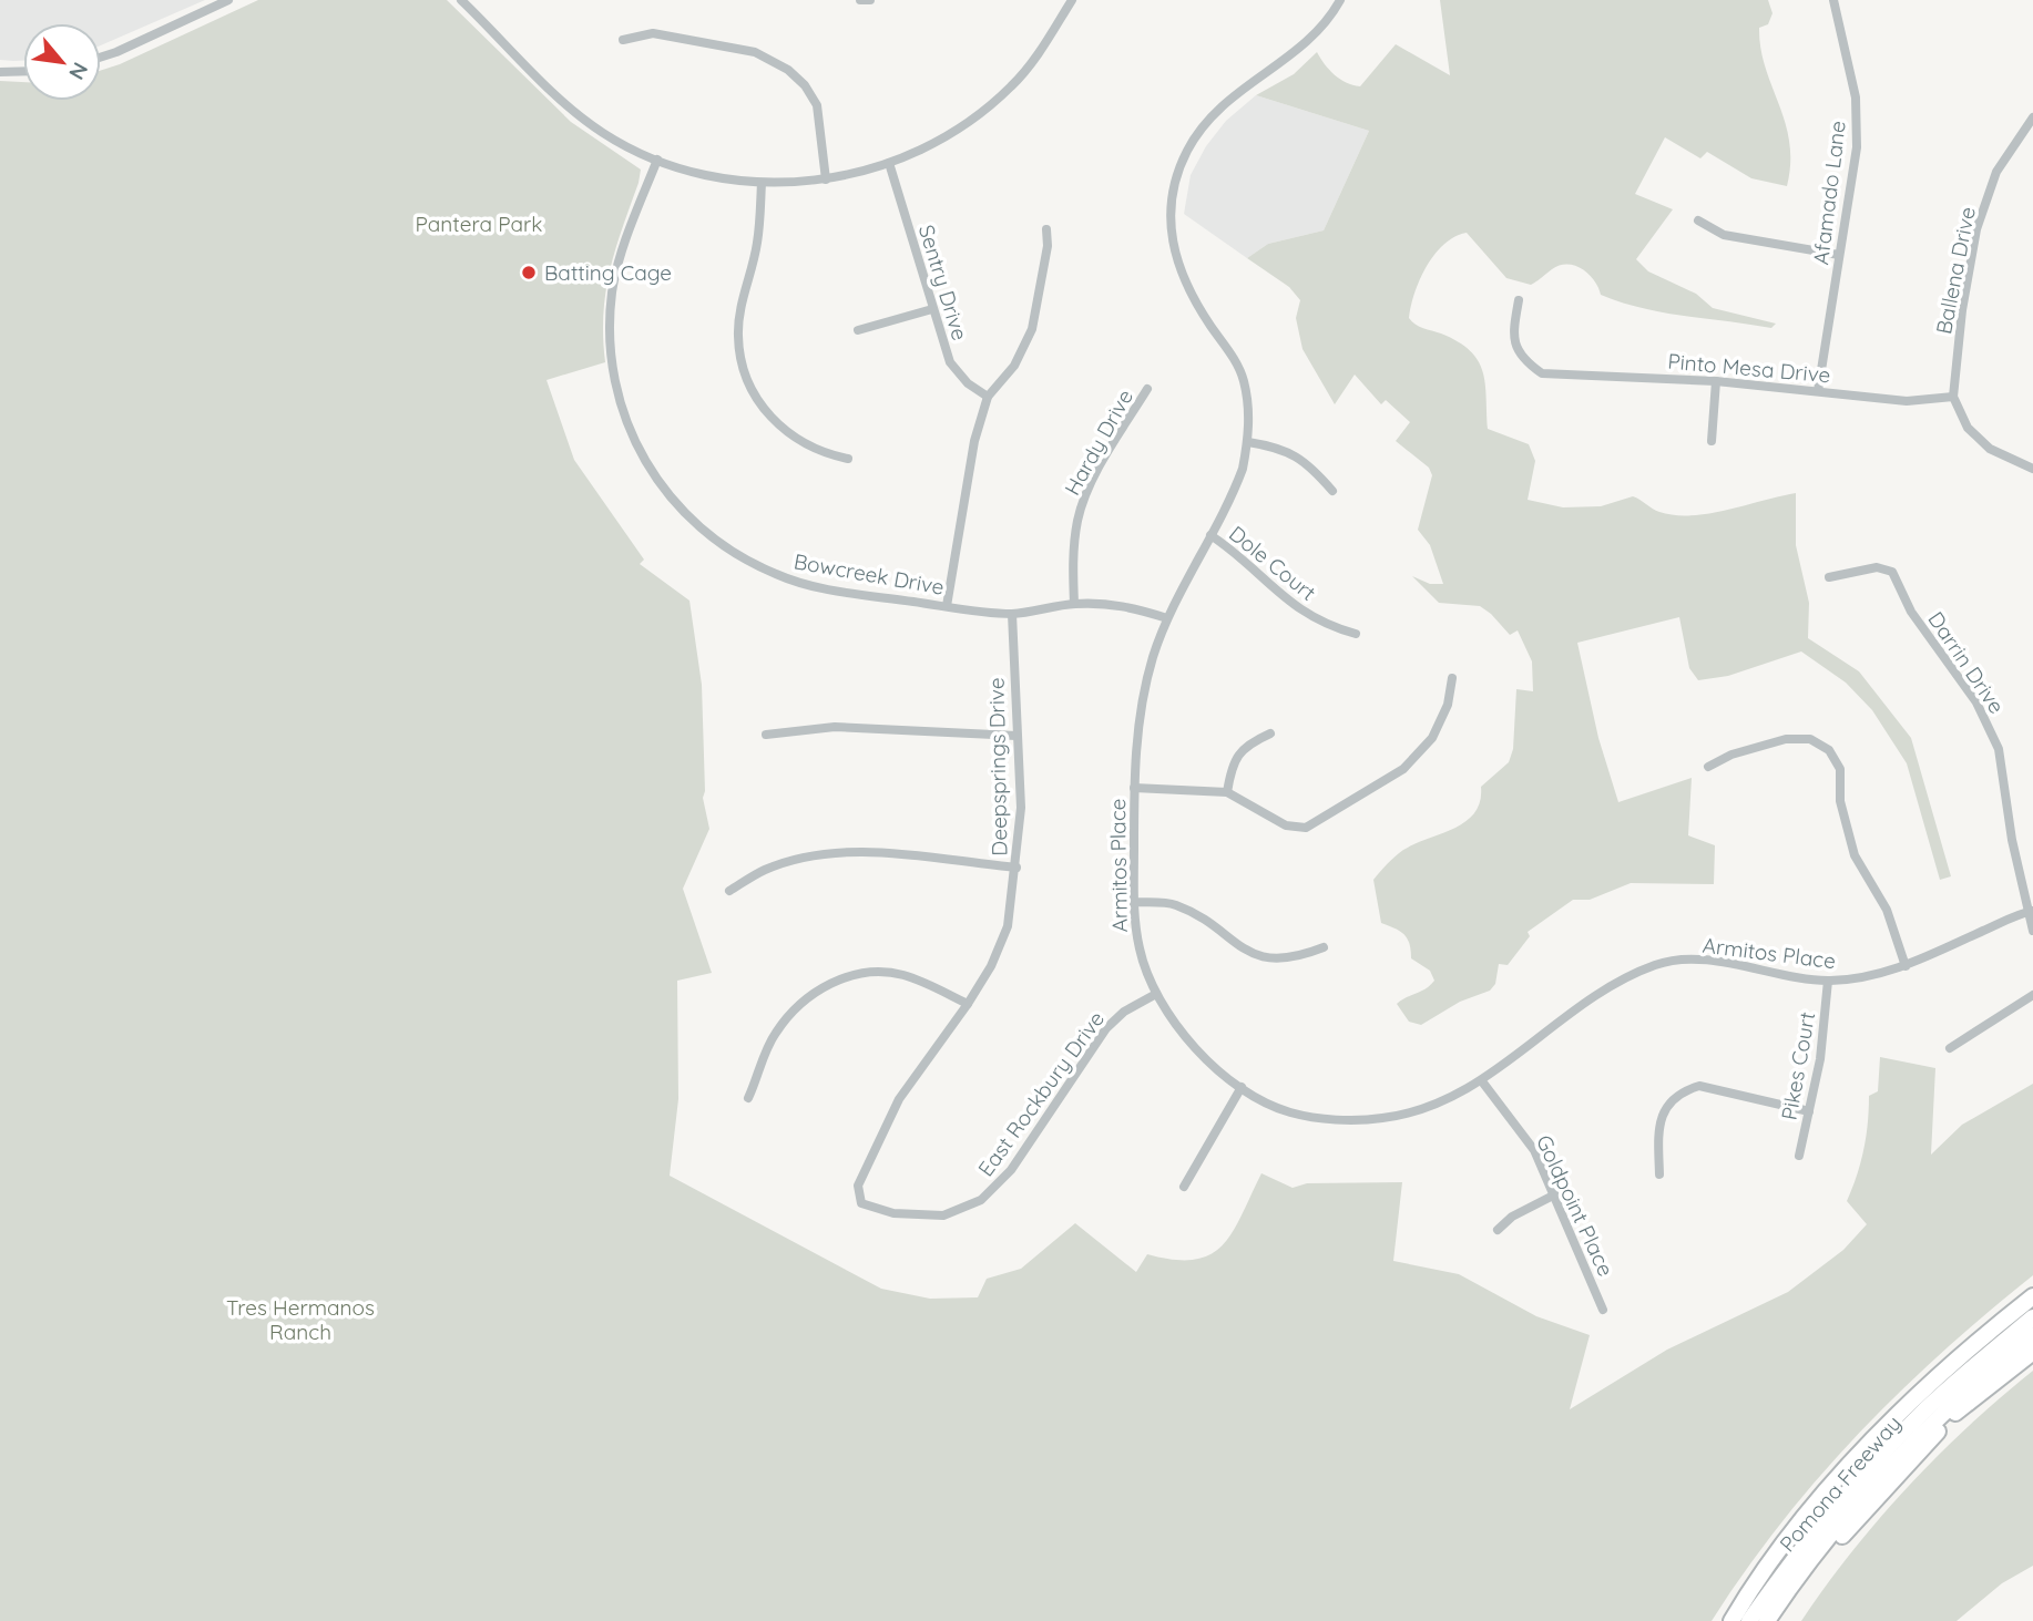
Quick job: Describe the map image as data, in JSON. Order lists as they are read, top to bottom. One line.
{"streets":{"highway":["Pomona Freeway"],"street":["Afamado Lane","Ballena Drive","Sentry Drive","Pinto Mesa Drive","Hardy Drive","Dole Court","Bowcreek Drive","Darrin Drive","Deepsprings Drive","Armitos Place","Pikes Court","East Rockbury Drive","Goldpoint Place"]},"crossings":[["Afamado Lane","Pinto Mesa Drive"],["Ballena Drive","Pinto Mesa Drive"],["Hardy Drive","Bowcreek Drive"],["Dole Court","Armitos Place"],["Bowcreek Drive","Deepsprings Drive"],["Bowcreek Drive","Armitos Place"],["Darrin Drive","Armitos Place"],["Deepsprings Drive","East Rockbury Drive"],["Armitos Place","Pikes Court"],["Armitos Place","East Rockbury Drive"],["Armitos Place","Goldpoint Place"]],"parks":["Pantera Park","Tres Hermanos Ranch"],"places":["Batting Cage"],"north":"bottom right"}
